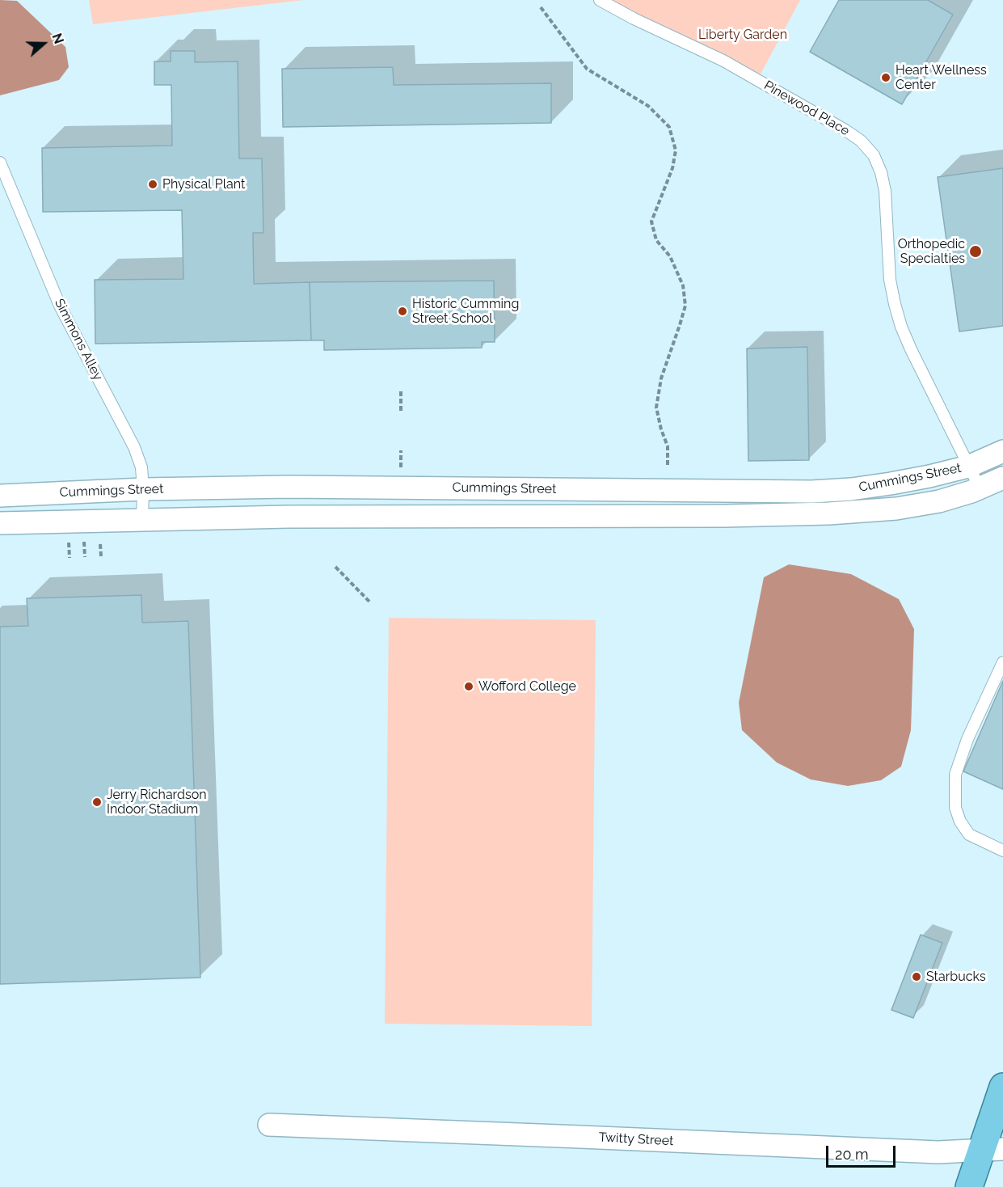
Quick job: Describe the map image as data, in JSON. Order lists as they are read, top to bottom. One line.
{"streets":{"street":["Cummings Street","Twitty Street"],"lane":["Pinewood Place","Simmons Alley"]},"crossings":[["Pinewood Place","Cummings Street"],["Simmons Alley","Cummings Street"]],"parks":["Liberty Garden"],"places":["Heart Wellness Center","Physical Plant","Orthopedic Specialties","Historic Cumming Street School","Wofford College","Jerry Richardson Indoor Stadium","Starbucks"],"scale_bar":"20 m","north":"right"}
